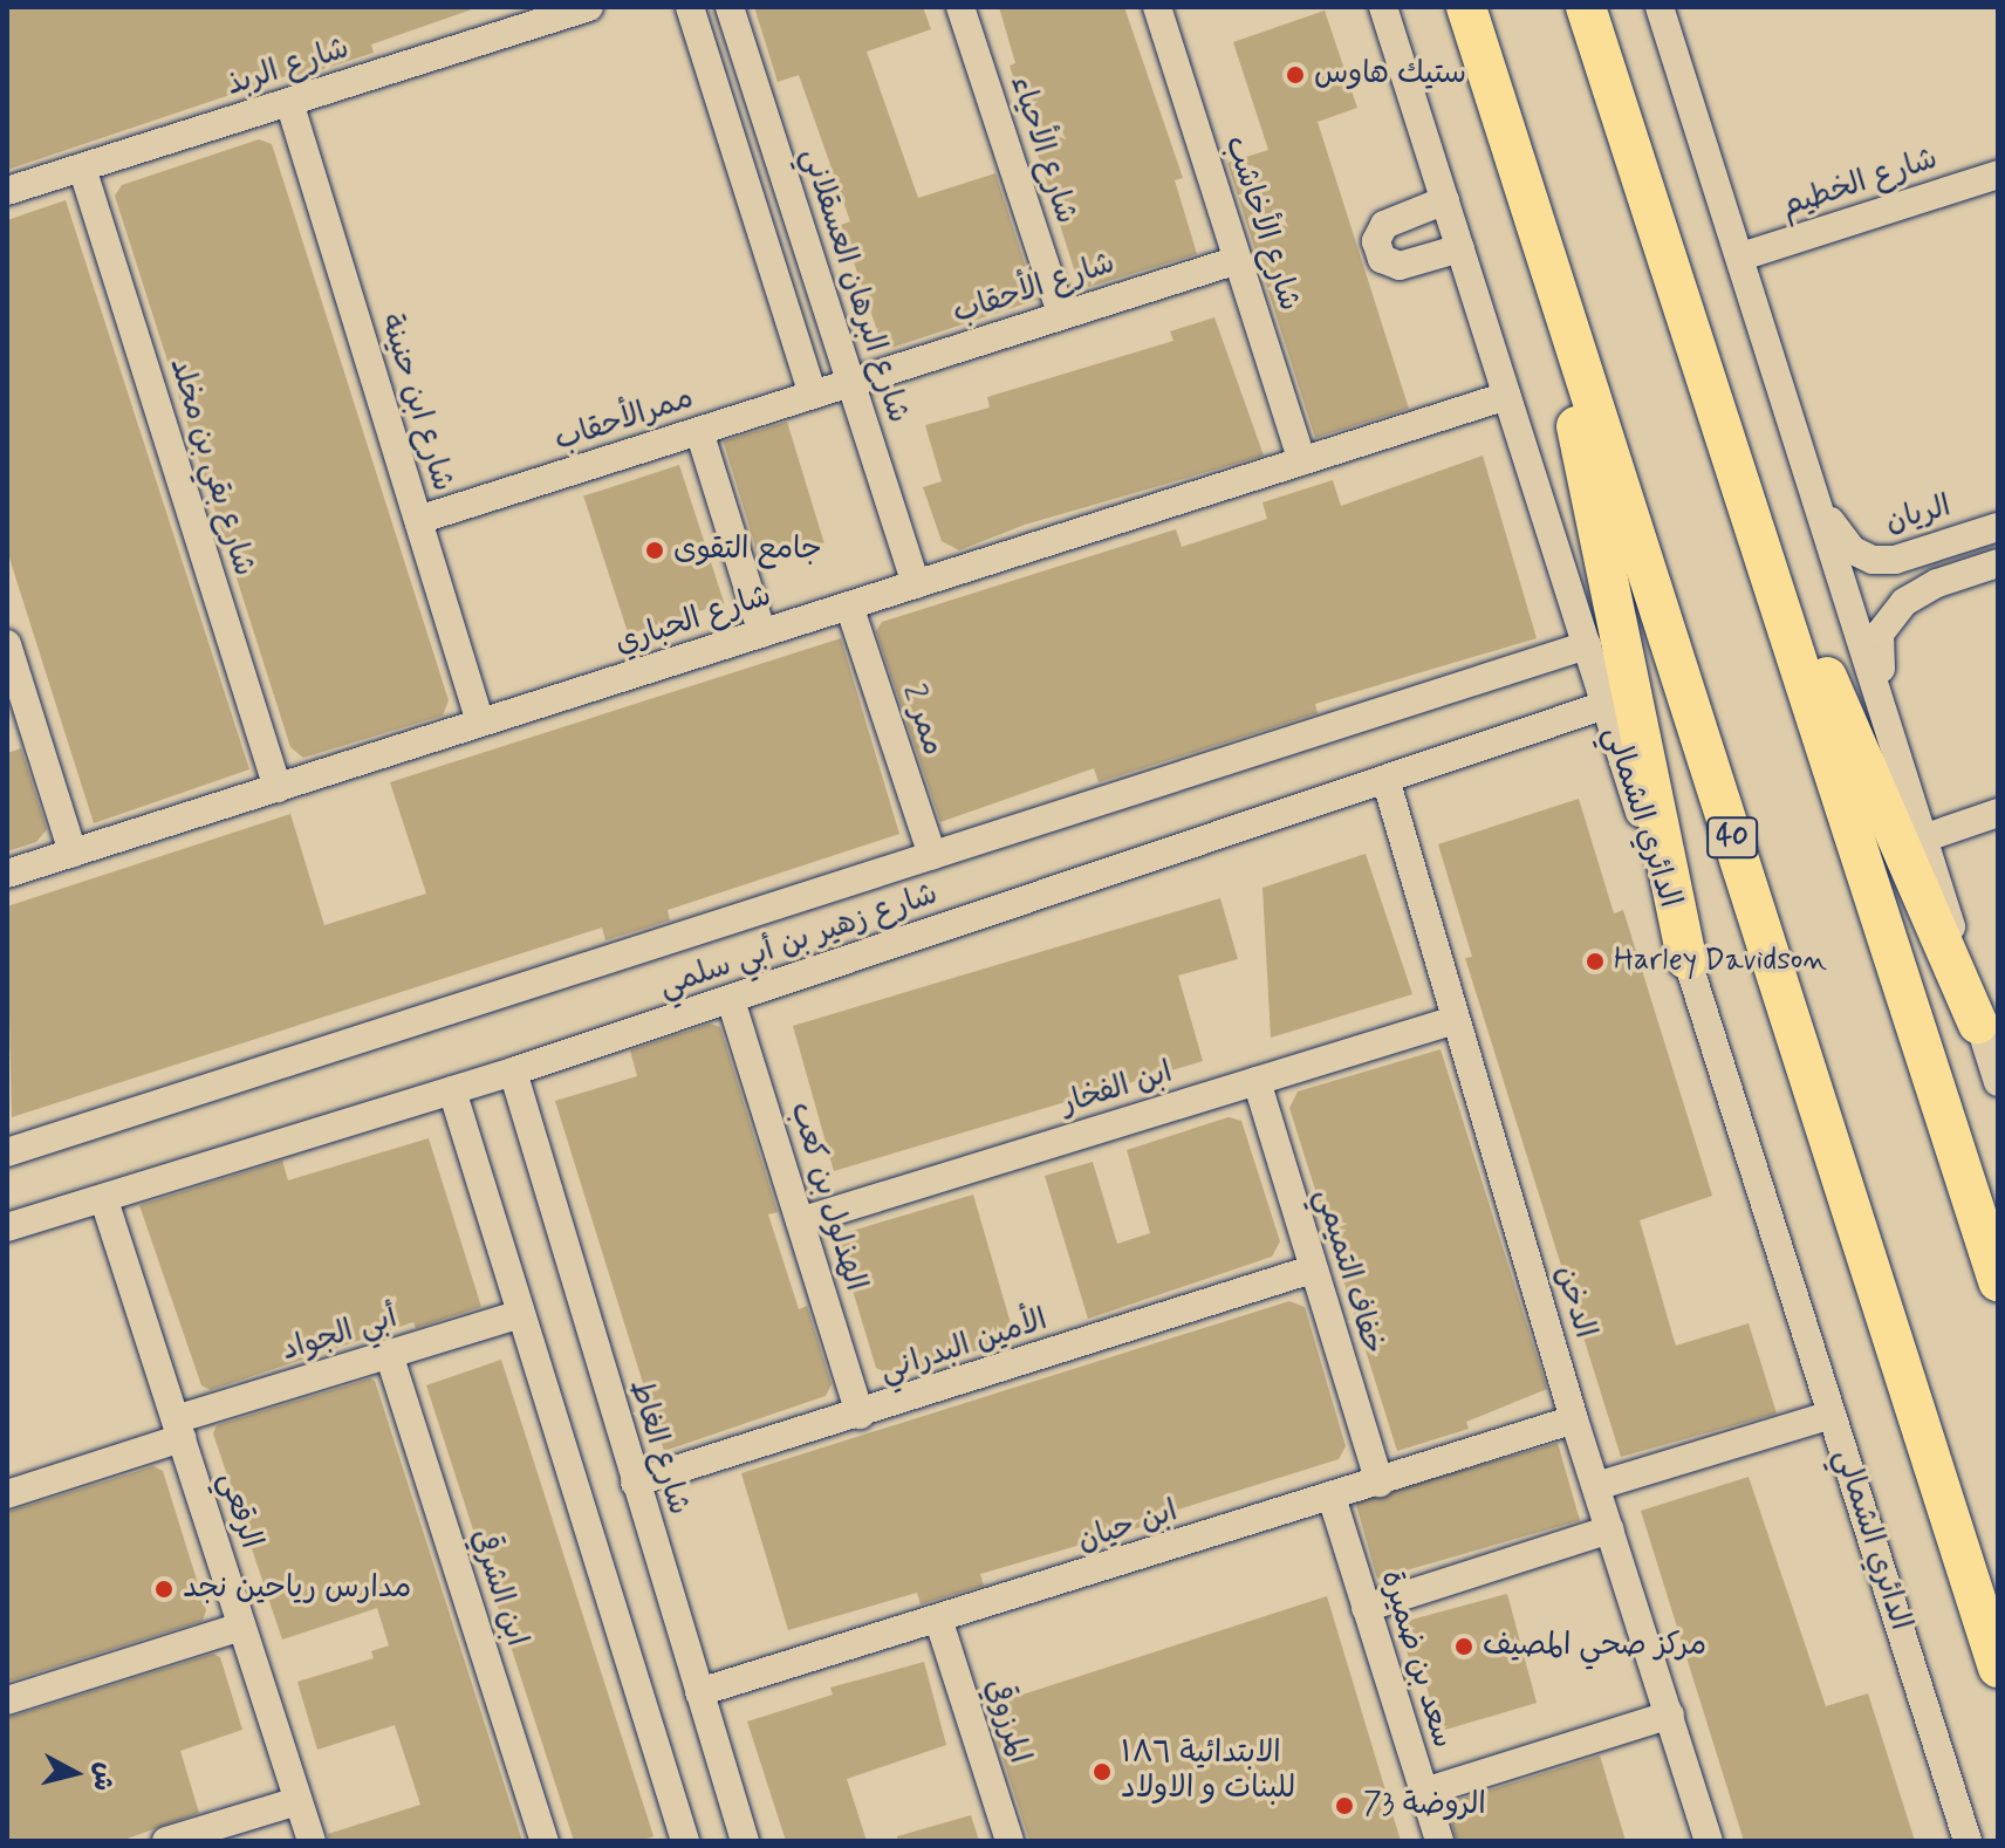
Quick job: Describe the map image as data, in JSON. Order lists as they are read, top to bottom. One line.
{"streets":{"highway":["40"],"street":["شارع الربذ","شارع الأحياء","شارع الخطيم","شارع الأخاشب","شارع البرهان العسقلاني","شارع الأحقاب","شارع ابن حنينة","ممرالأحقاب","شارع بقي بن مخلد","الريان","شارع الحباري","ممر 2","الدائري الشمالي","شارع زهير بن أبي سلمي","ابن الفخار","الهذلول بن كعب","خفاف التميمي","الدخن","أبي الجواد","الأمين البدراني","شارع الغاط","الرقعي","ابن حيان","ابن الشرقي","سعد بن ضميرة","المرزوقي"]},"crossings":[["شارع الربذ","شارع ابن حنينة"],["شارع الربذ","شارع بقي بن مخلد"],["شارع الأحياء","شارع الأحقاب"],["شارع الأخاشب","شارع الأحقاب"],["شارع الأخاشب","شارع الحباري"],["شارع البرهان العسقلاني","شارع الأحقاب"],["شارع البرهان العسقلاني","ممرالأحقاب"],["شارع البرهان العسقلاني","شارع الحباري"],["شارع الأحقاب","ممرالأحقاب"],["شارع ابن حنينة","ممرالأحقاب"],["شارع ابن حنينة","شارع الحباري"],["شارع بقي بن مخلد","شارع الحباري"],["شارع الحباري","ممر 2"],["شارع الحباري","الدائري الشمالي"],["ممر 2","شارع زهير بن أبي سلمي"],["الدائري الشمالي","شارع زهير بن أبي سلمي"],["شارع زهير بن أبي سلمي","الهذلول بن كعب"],["شارع زهير بن أبي سلمي","الدخن"],["شارع زهير بن أبي سلمي","شارع الغاط"],["شارع زهير بن أبي سلمي","الرقعي"],["ابن الفخار","الهذلول بن كعب"],["ابن الفخار","خفاف التميمي"],["ابن الفخار","الدخن"],["الهذلول بن كعب","الأمين البدراني"],["خفاف التميمي","الأمين البدراني"],["خفاف التميمي","ابن حيان"],["الدخن","ابن حيان"],["أبي الجواد","الرقعي"],["أبي الجواد","ابن الشرقي"],["الأمين البدراني","شارع الغاط"],["شارع الغاط","ابن حيان"],["ابن حيان","سعد بن ضميرة"],["ابن حيان","المرزوقي"]],"places":["ستيك هاوس","جامع التقوى","Harley Davidson","مدارس رياحين نجد","مركز صحي المصيف","الابتدائية ١٨٦ للبنات و الاولاد","الروضة 73"],"north":"right"}
